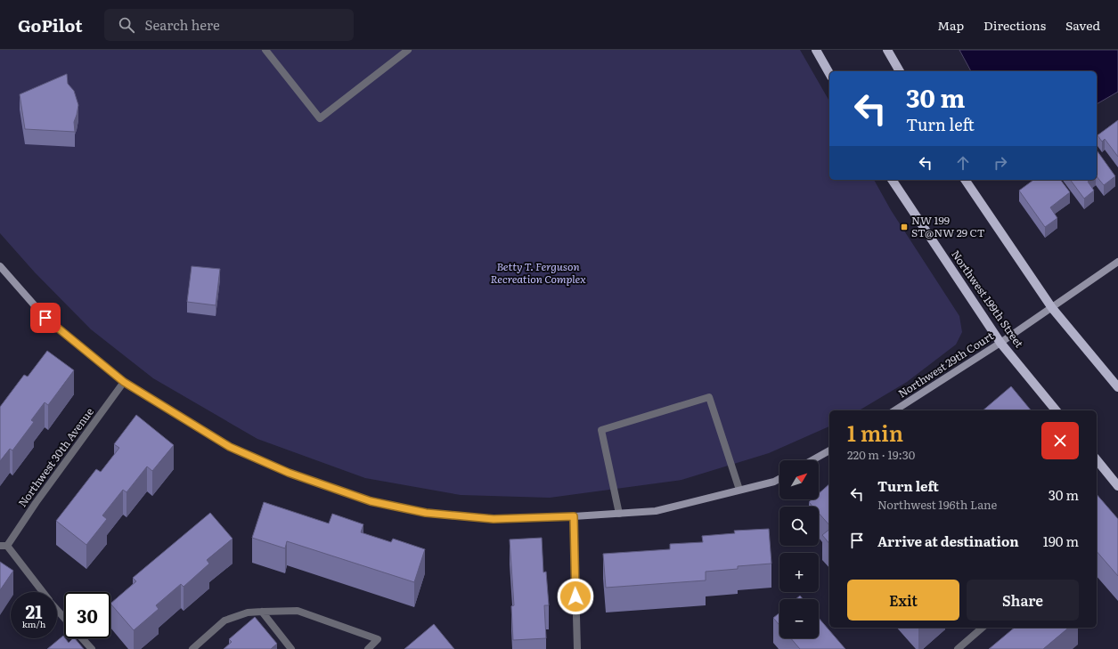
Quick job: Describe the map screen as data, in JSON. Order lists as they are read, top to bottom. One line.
{"streets":{"main road":["Northwest 199th Street"],"street":["Northwest 29th Court","Northwest 30th Avenue"]},"crossings":[["Northwest 199th Street","Northwest 29th Court"]],"parks":["Betty T. Ferguson Recreation Complex"],"places":{"transit":["NW 199 ST@NW 29 CT"]},"north":"top right","page":{"header":"GoPilot","search":"Search here","nav":["Map","Directions","Saved"],"turn":["30 m","Turn left"],"heading":["1 min","220 m · 19:30"],"map_buttons":["+","−"],"list":[{"name":"Turn left","note":"Northwest 196th Lane","value":"30 m"},{"name":"Arrive at destination","value":"190 m"}],"buttons":["Exit","Share"],"speed":"21 km/h","limit":"30"}}
